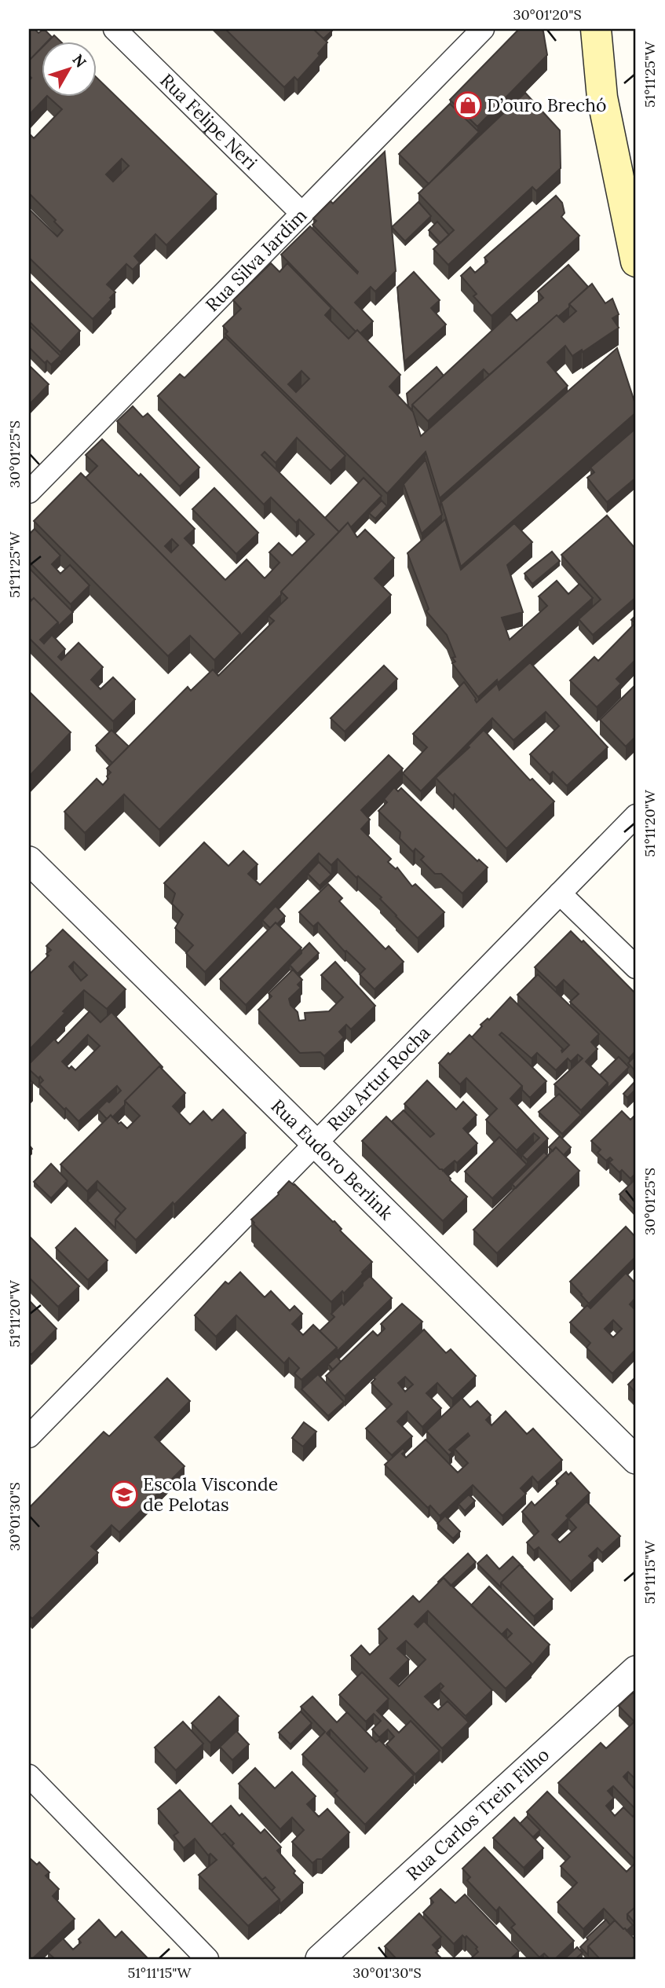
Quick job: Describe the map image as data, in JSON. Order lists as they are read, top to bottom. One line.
{"streets":{"street":["Rua Felipe Neri","Rua Silva Jardim","Rua Artur Rocha","Rua Eudoro Berlink","Rua Carlos Trein Filho"]},"crossings":[["Rua Felipe Neri","Rua Silva Jardim"],["Rua Artur Rocha","Rua Eudoro Berlink"]],"places":{"shop":["D’ouro Brechó"],"school or university":["Escola Visconde de Pelotas"]},"north":"top right","coordinates":["30°01'20\"S","51°11'25\"W","30°01'25\"S","51°11'20\"W","30°01'30\"S","51°11'15\"W"]}
